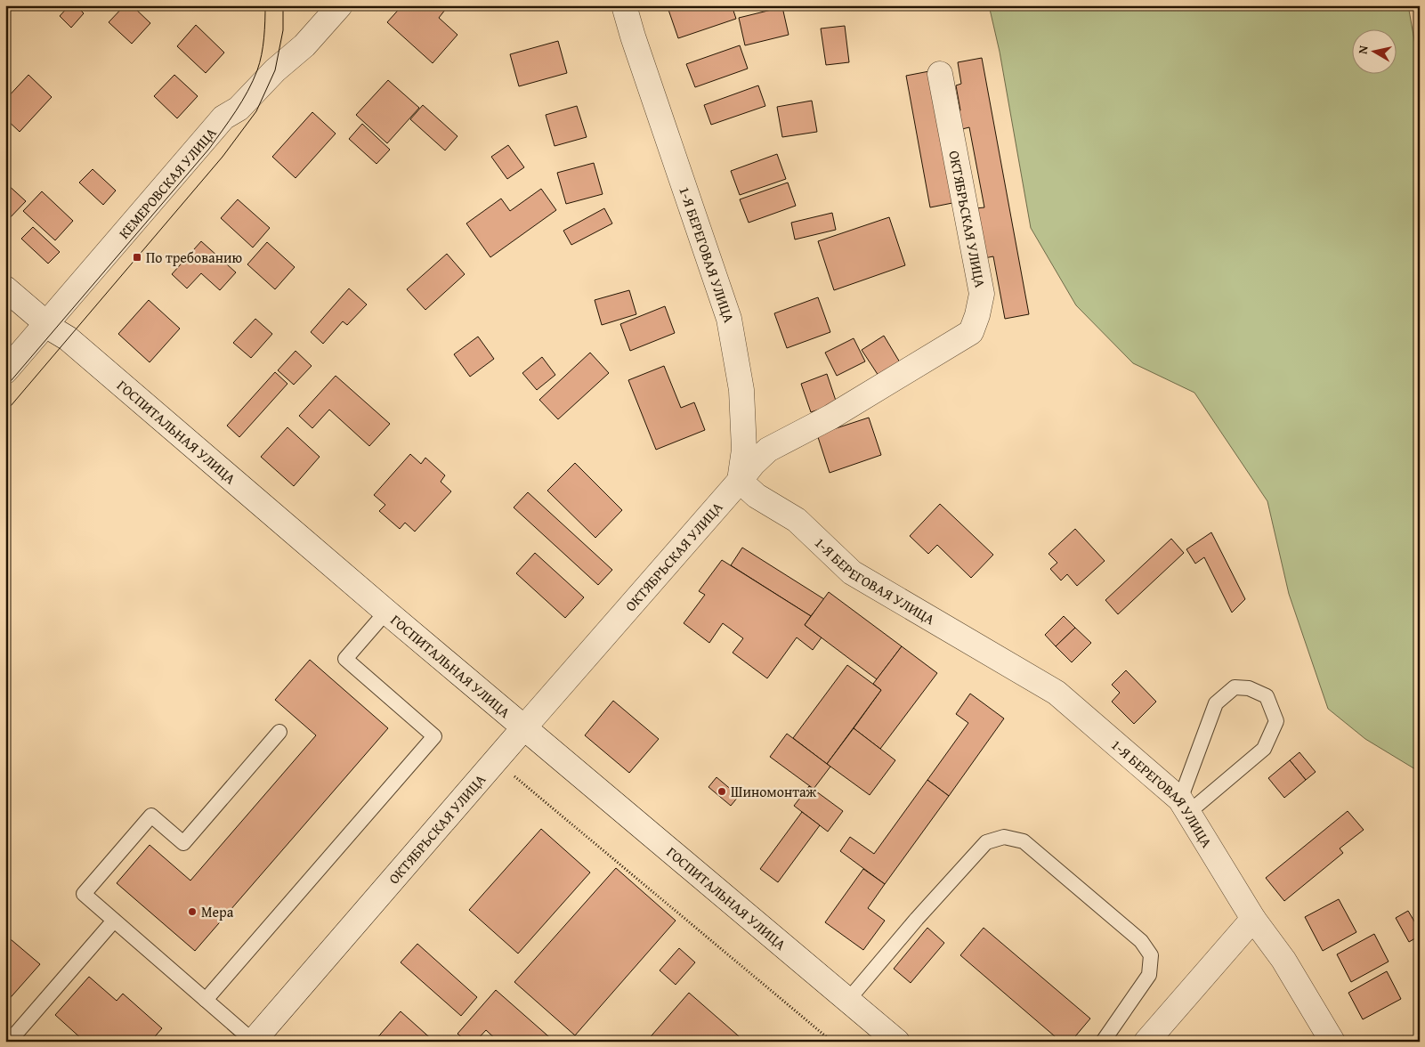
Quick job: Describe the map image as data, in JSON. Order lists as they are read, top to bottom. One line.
{"streets":{"street":["КЕМЕРОВСКАЯ УЛИЦА","ОКТЯБРЬСКАЯ УЛИЦА","1-Я БЕРЕГОВАЯ УЛИЦА","ГОСПИТАЛЬНАЯ УЛИЦА"]},"crossings":[["КЕМЕРОВСКАЯ УЛИЦА","ГОСПИТАЛЬНАЯ УЛИЦА"],["ОКТЯБРЬСКАЯ УЛИЦА","1-Я БЕРЕГОВАЯ УЛИЦА"],["ОКТЯБРЬСКАЯ УЛИЦА","ГОСПИТАЛЬНАЯ УЛИЦА"]],"places":{"transit":["По требованию"],"other":["Шиномонтаж","Мера"]},"north":"left"}
